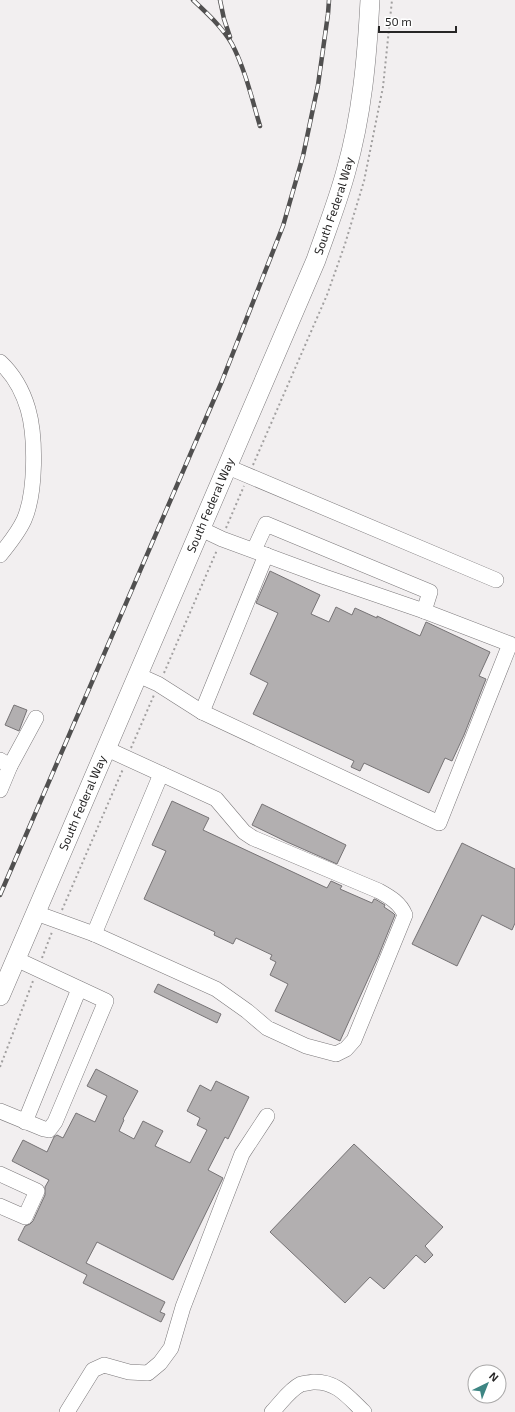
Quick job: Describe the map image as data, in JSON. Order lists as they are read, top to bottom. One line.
{"streets":{"main road":["South Federal Way"]},"scale_bar":"50 m","north":"top right"}
